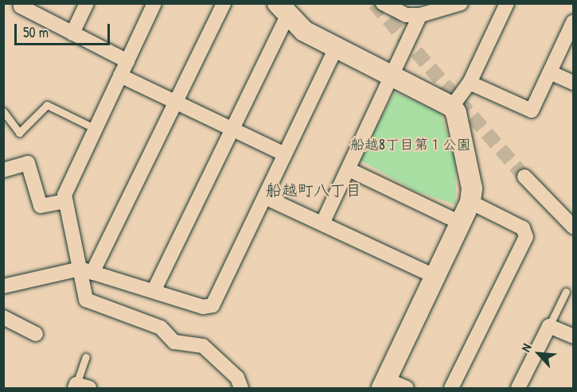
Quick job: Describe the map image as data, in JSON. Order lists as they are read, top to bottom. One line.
{"districts":["船越町八丁目"],"parks":["船越8丁目第１公園"],"scale_bar":"50 m","north":"top left"}
